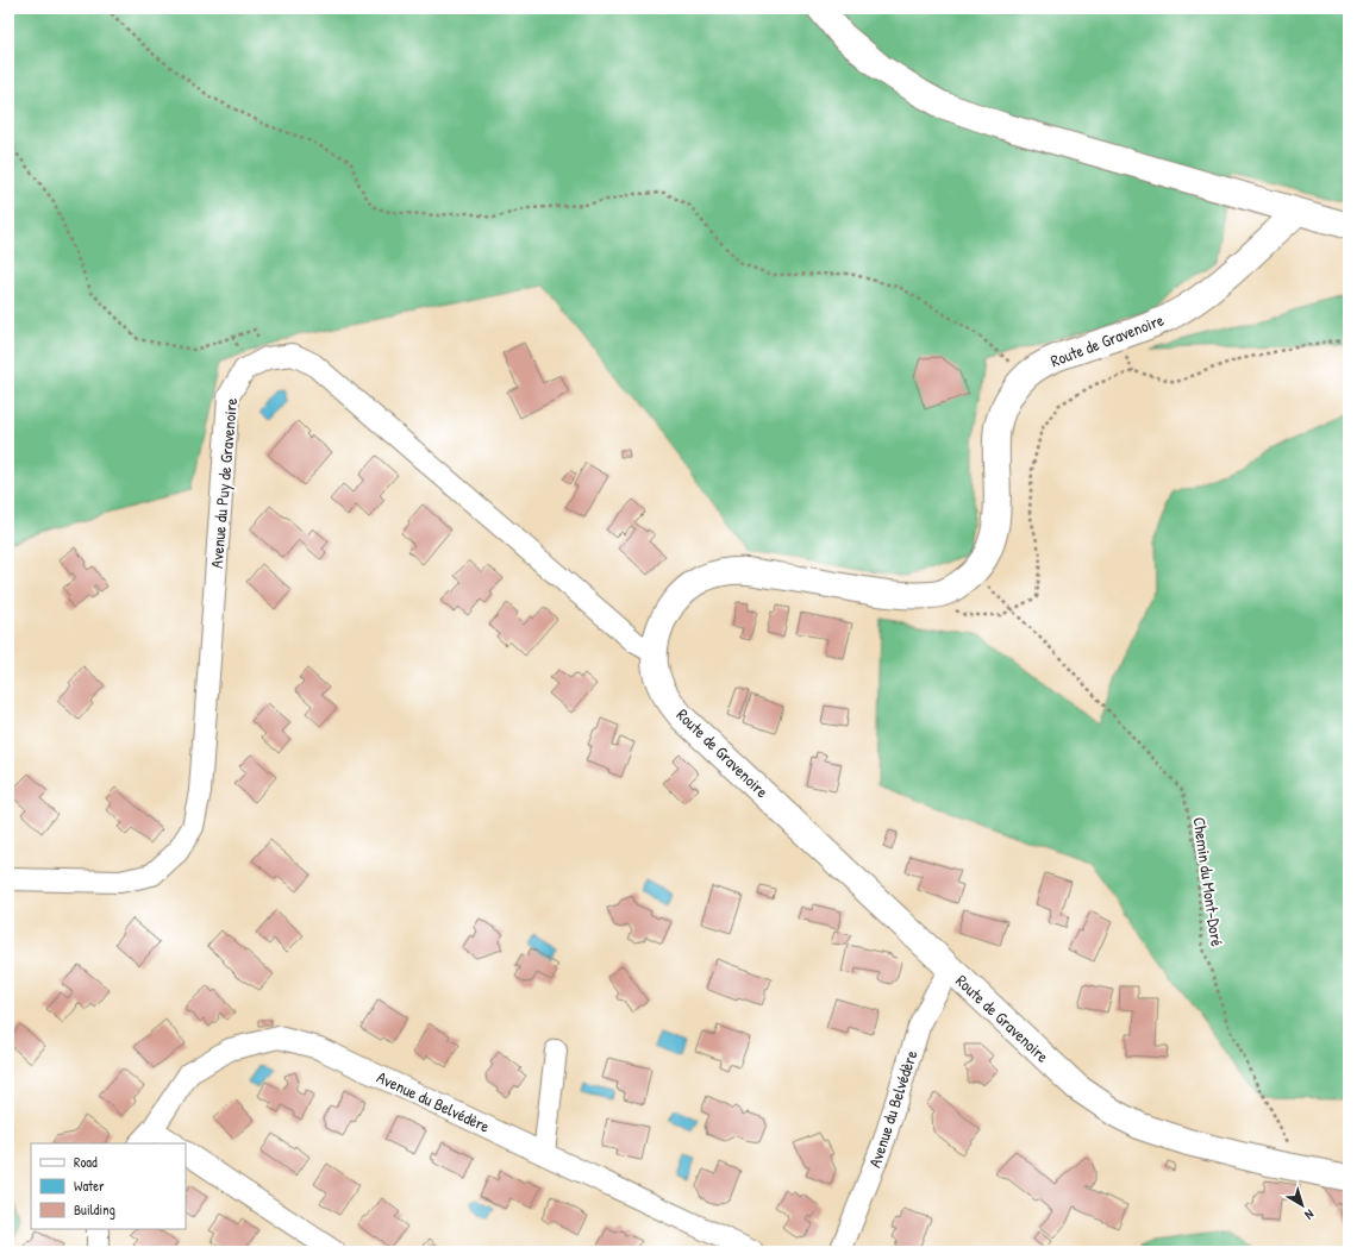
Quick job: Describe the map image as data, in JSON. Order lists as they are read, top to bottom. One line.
{"streets":{"street":["Route de Gravenoire","Avenue du Puy de Gravenoire","Avenue du Belvédère"],"path":["Chemin du Mont-Doré"]},"crossings":[["Route de Gravenoire","Avenue du Puy de Gravenoire"],["Route de Gravenoire","Chemin du Mont-Doré"],["Route de Gravenoire","Avenue du Belvédère"]],"legend":["Road","Water","Building"],"north":"bottom right"}
